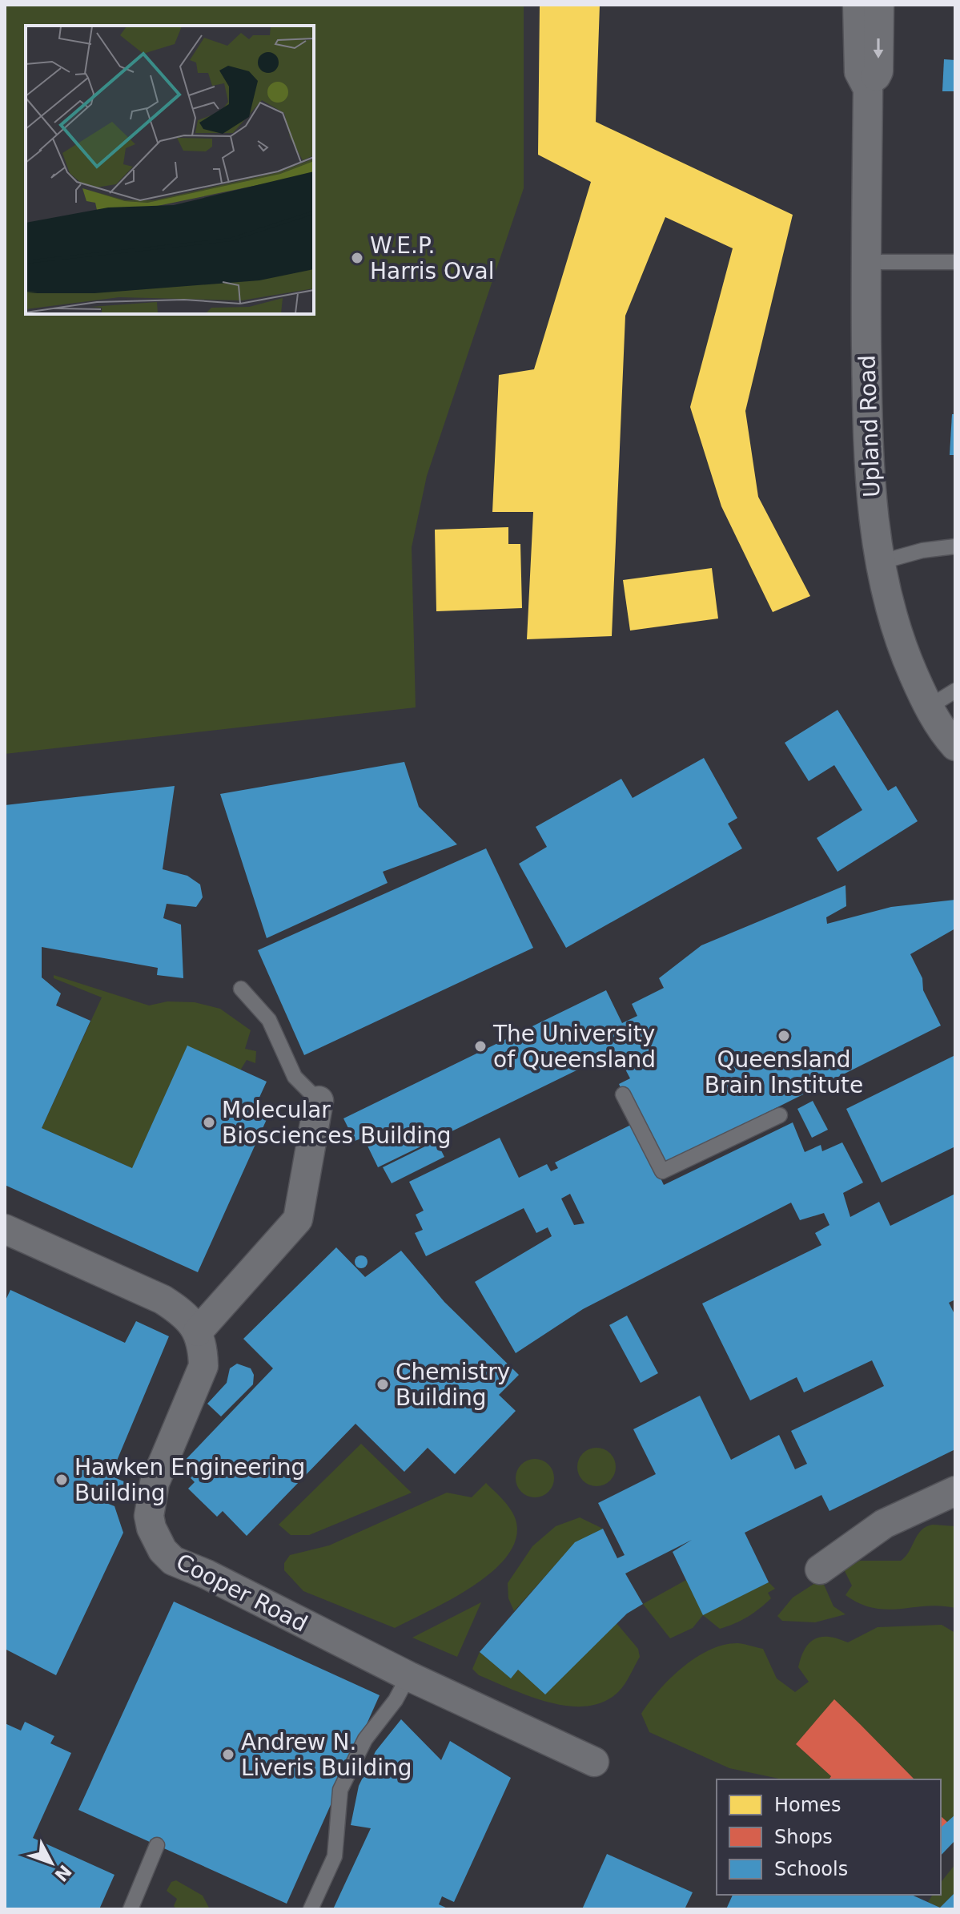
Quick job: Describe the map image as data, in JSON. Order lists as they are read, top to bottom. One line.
{"streets":{"street":["Upland Road","Cooper Road"]},"places":["W.E.P. Harris Oval","Queensland Brain Institute","The University of Queensland","Molecular Biosciences Building","Chemistry Building","Hawken Engineering Building","Andrew N. Liveris Building"],"legend":["Homes","Shops","Schools"],"north":"bottom right"}
